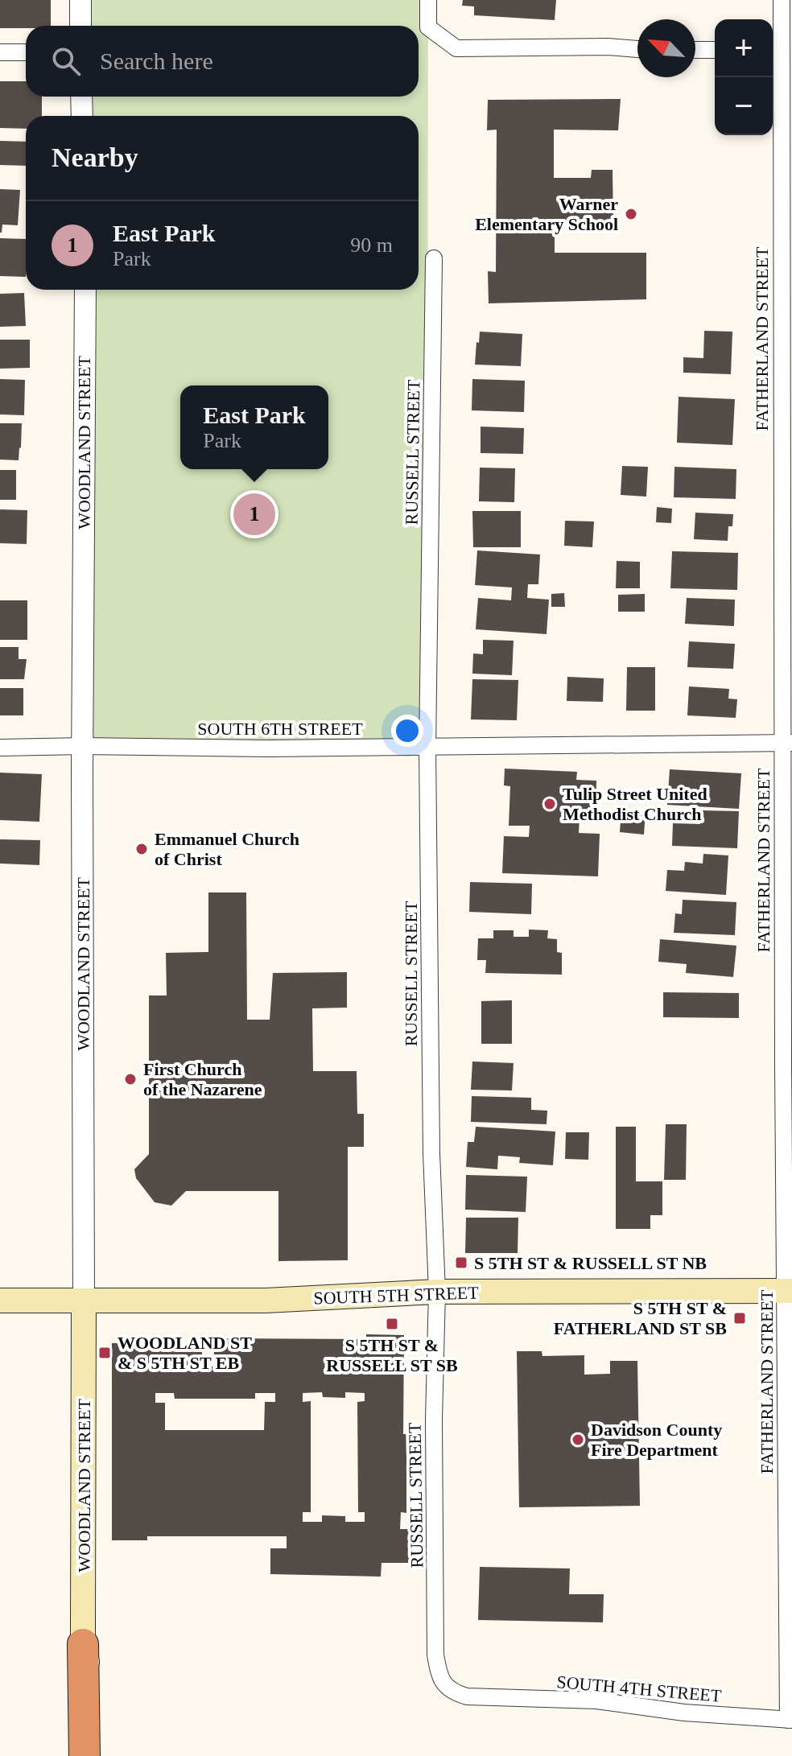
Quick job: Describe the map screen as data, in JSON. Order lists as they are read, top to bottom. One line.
{"streets":{"main road":["WOODLAND STREET","SOUTH 5TH STREET"],"street":["FATHERLAND STREET","RUSSELL STREET","SOUTH 6TH STREET","SOUTH 4TH STREET"]},"crossings":[["FATHERLAND STREET","SOUTH 6TH STREET"],["FATHERLAND STREET","SOUTH 5TH STREET"],["FATHERLAND STREET","SOUTH 4TH STREET"],["WOODLAND STREET","SOUTH 6TH STREET"],["WOODLAND STREET","SOUTH 5TH STREET"],["RUSSELL STREET","SOUTH 6TH STREET"],["RUSSELL STREET","SOUTH 5TH STREET"],["RUSSELL STREET","SOUTH 4TH STREET"]],"places":{"other":["Warner Elementary School","Tulip Street United Methodist Church","Emmanuel Church of Christ","First Church of the Nazarene","Davidson County Fire Department"],"transit":["S 5TH ST & RUSSELL ST NB","S 5TH ST & FATHERLAND ST SB","S 5TH ST & RUSSELL ST SB","WOODLAND ST & S 5TH ST EB"]},"north":"top left","page":{"map_buttons":["+","−"],"search":"Search here","heading":"Nearby","list":[{"mark":"1","name":"East Park","note":"Park","value":"90 m"}],"popup":["East Park","Park"],"pins":"1"}}
